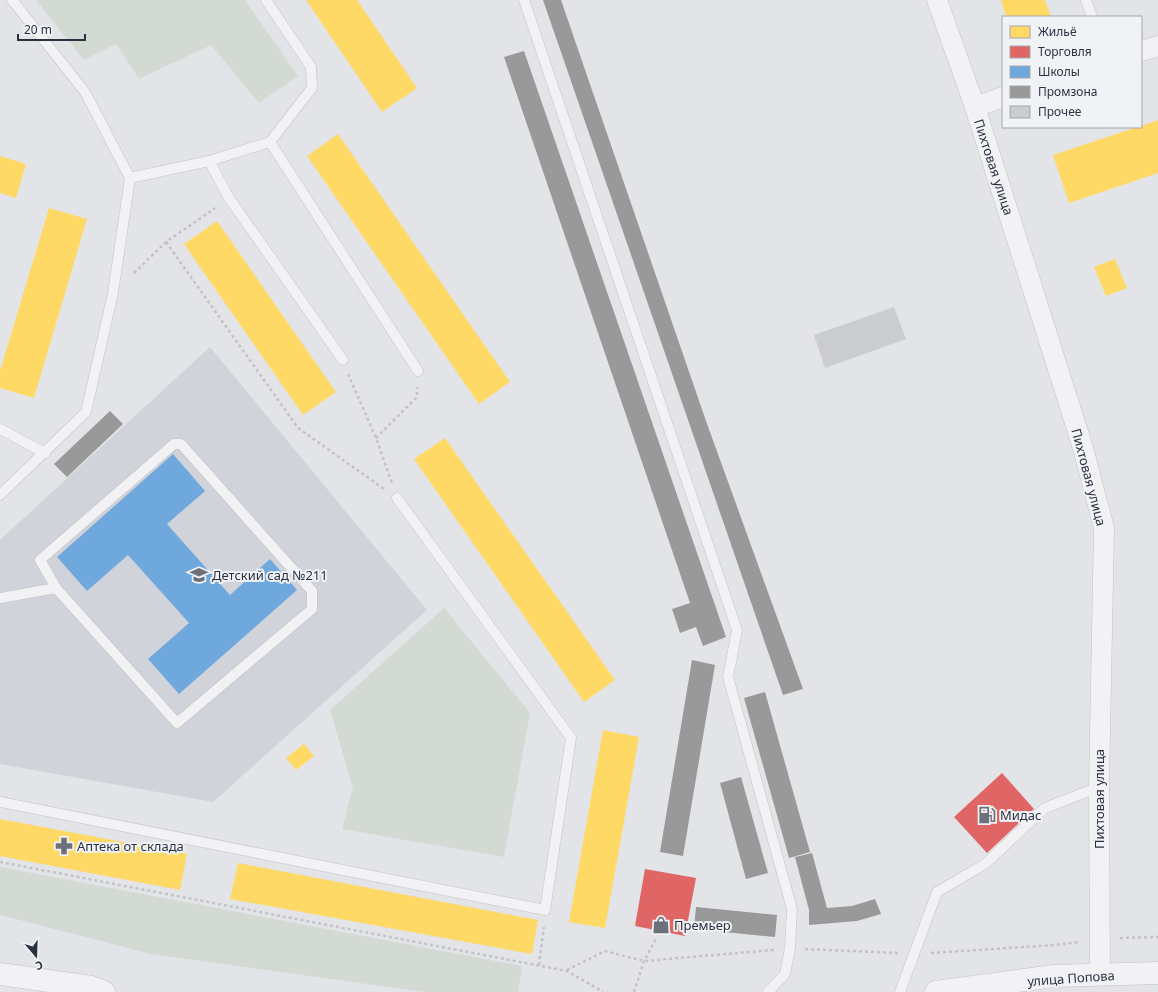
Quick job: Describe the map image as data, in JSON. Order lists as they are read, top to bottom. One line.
{"streets":{"street":["Пихтовая улица","улица Попова"]},"crossings":[["Пихтовая улица","улица Попова"]],"places":{"school or university":["Детский сад №211"],"fuel station":["Мидас"],"pharmacy":["Аптека от склада"],"shop":["Премьер"]},"legend":["Жильё","Торговля","Школы","Промзона","Прочее"],"scale_bar":"20 m","north":"bottom"}
